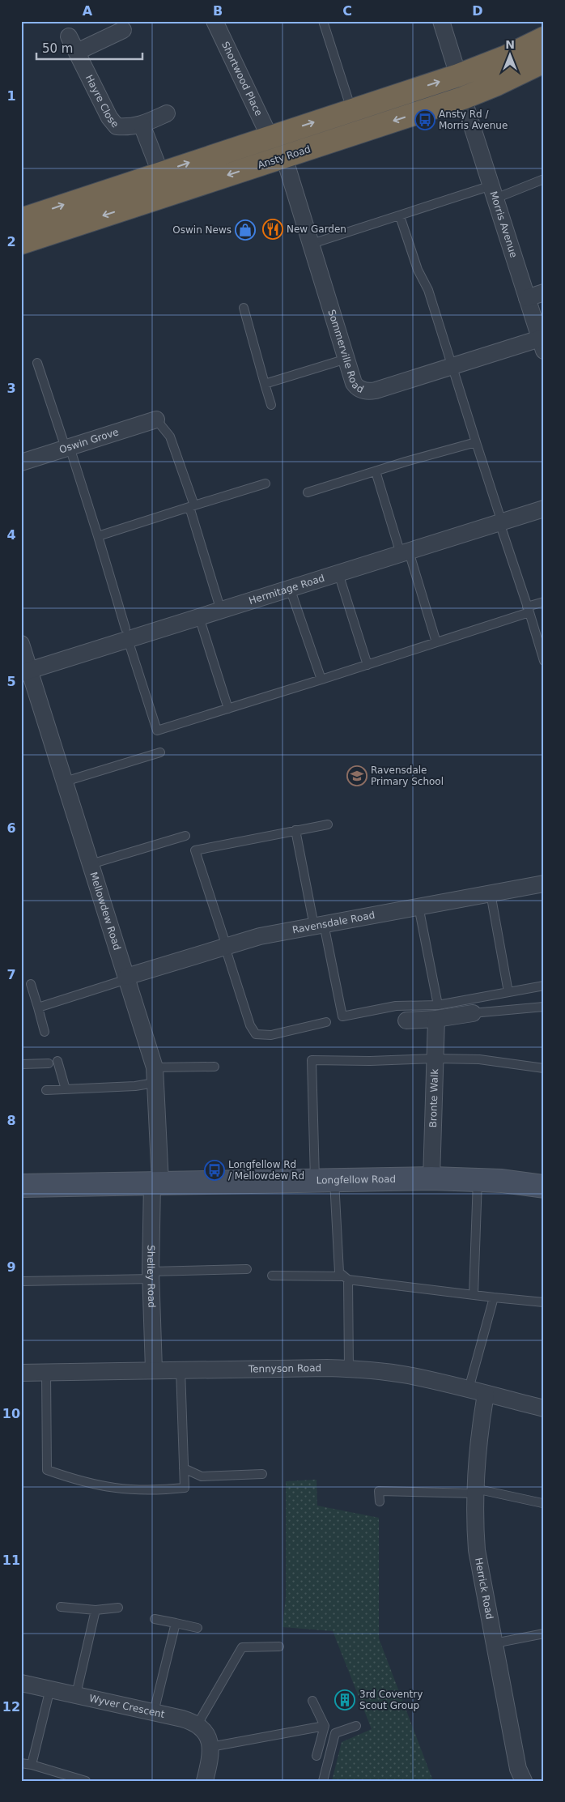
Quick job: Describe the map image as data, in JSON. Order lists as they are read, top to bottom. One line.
{"streets":{"highway":["Ansty Road"],"street":["Shortwood Place","Hayre Close","Morris Avenue","Sommerville Road","Oswin Grove","Hermitage Road","Mellowdew Road","Ravensdale Road","Bronte Walk","Longfellow Road","Shelley Road","Tennyson Road","Herrick Road","Wyver Crescent"]},"crossings":[["Ansty Road","Morris Avenue"],["Ansty Road","Sommerville Road"],["Morris Avenue","Sommerville Road"],["Hermitage Road","Mellowdew Road"],["Mellowdew Road","Ravensdale Road"],["Mellowdew Road","Longfellow Road"],["Mellowdew Road","Shelley Road"],["Bronte Walk","Longfellow Road"],["Longfellow Road","Shelley Road"],["Shelley Road","Tennyson Road"],["Tennyson Road","Herrick Road"]],"places":{"bus stop":["Ansty Rd / Morris Avenue","Longfellow Rd / Mellowdew Rd"],"restaurant":["New Garden"],"shop":["Oswin News"],"school or university":["Ravensdale Primary School"],"building":["3rd Coventry Scout Group"]},"scale_bar":"50 m","north":"top","grid":{"columns":["A","B","C","D"],"rows":["1","2","3","4","5","6","7","8","9","10","11","12"]}}
